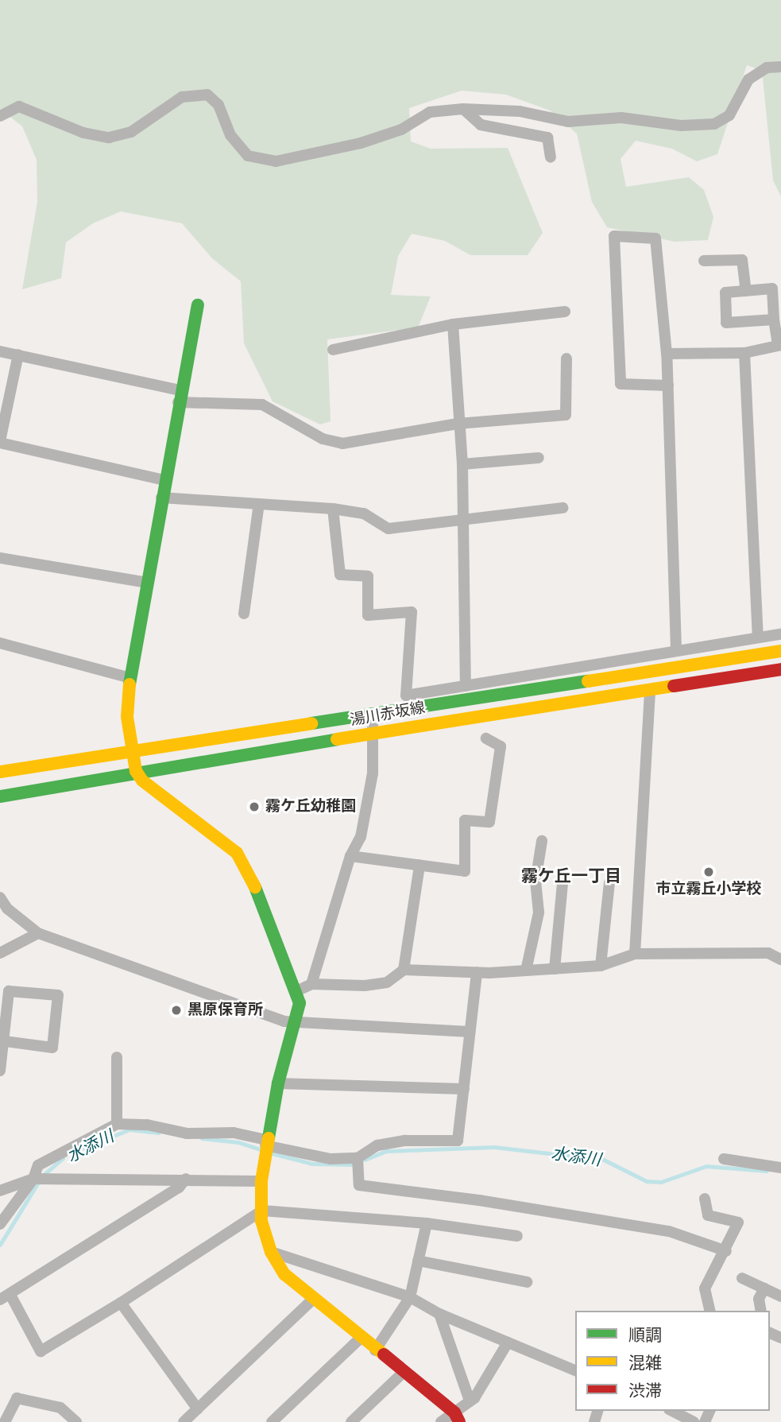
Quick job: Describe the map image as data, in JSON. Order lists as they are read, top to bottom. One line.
{"streets":{"main road":["湯川赤坂線"]},"districts":["霧ケ丘一丁目"],"water":["水添川"],"places":["霧ケ丘幼稚園","市立霧丘小学校","黒原保育所"],"legend":["順調","混雑","渋滞"]}
